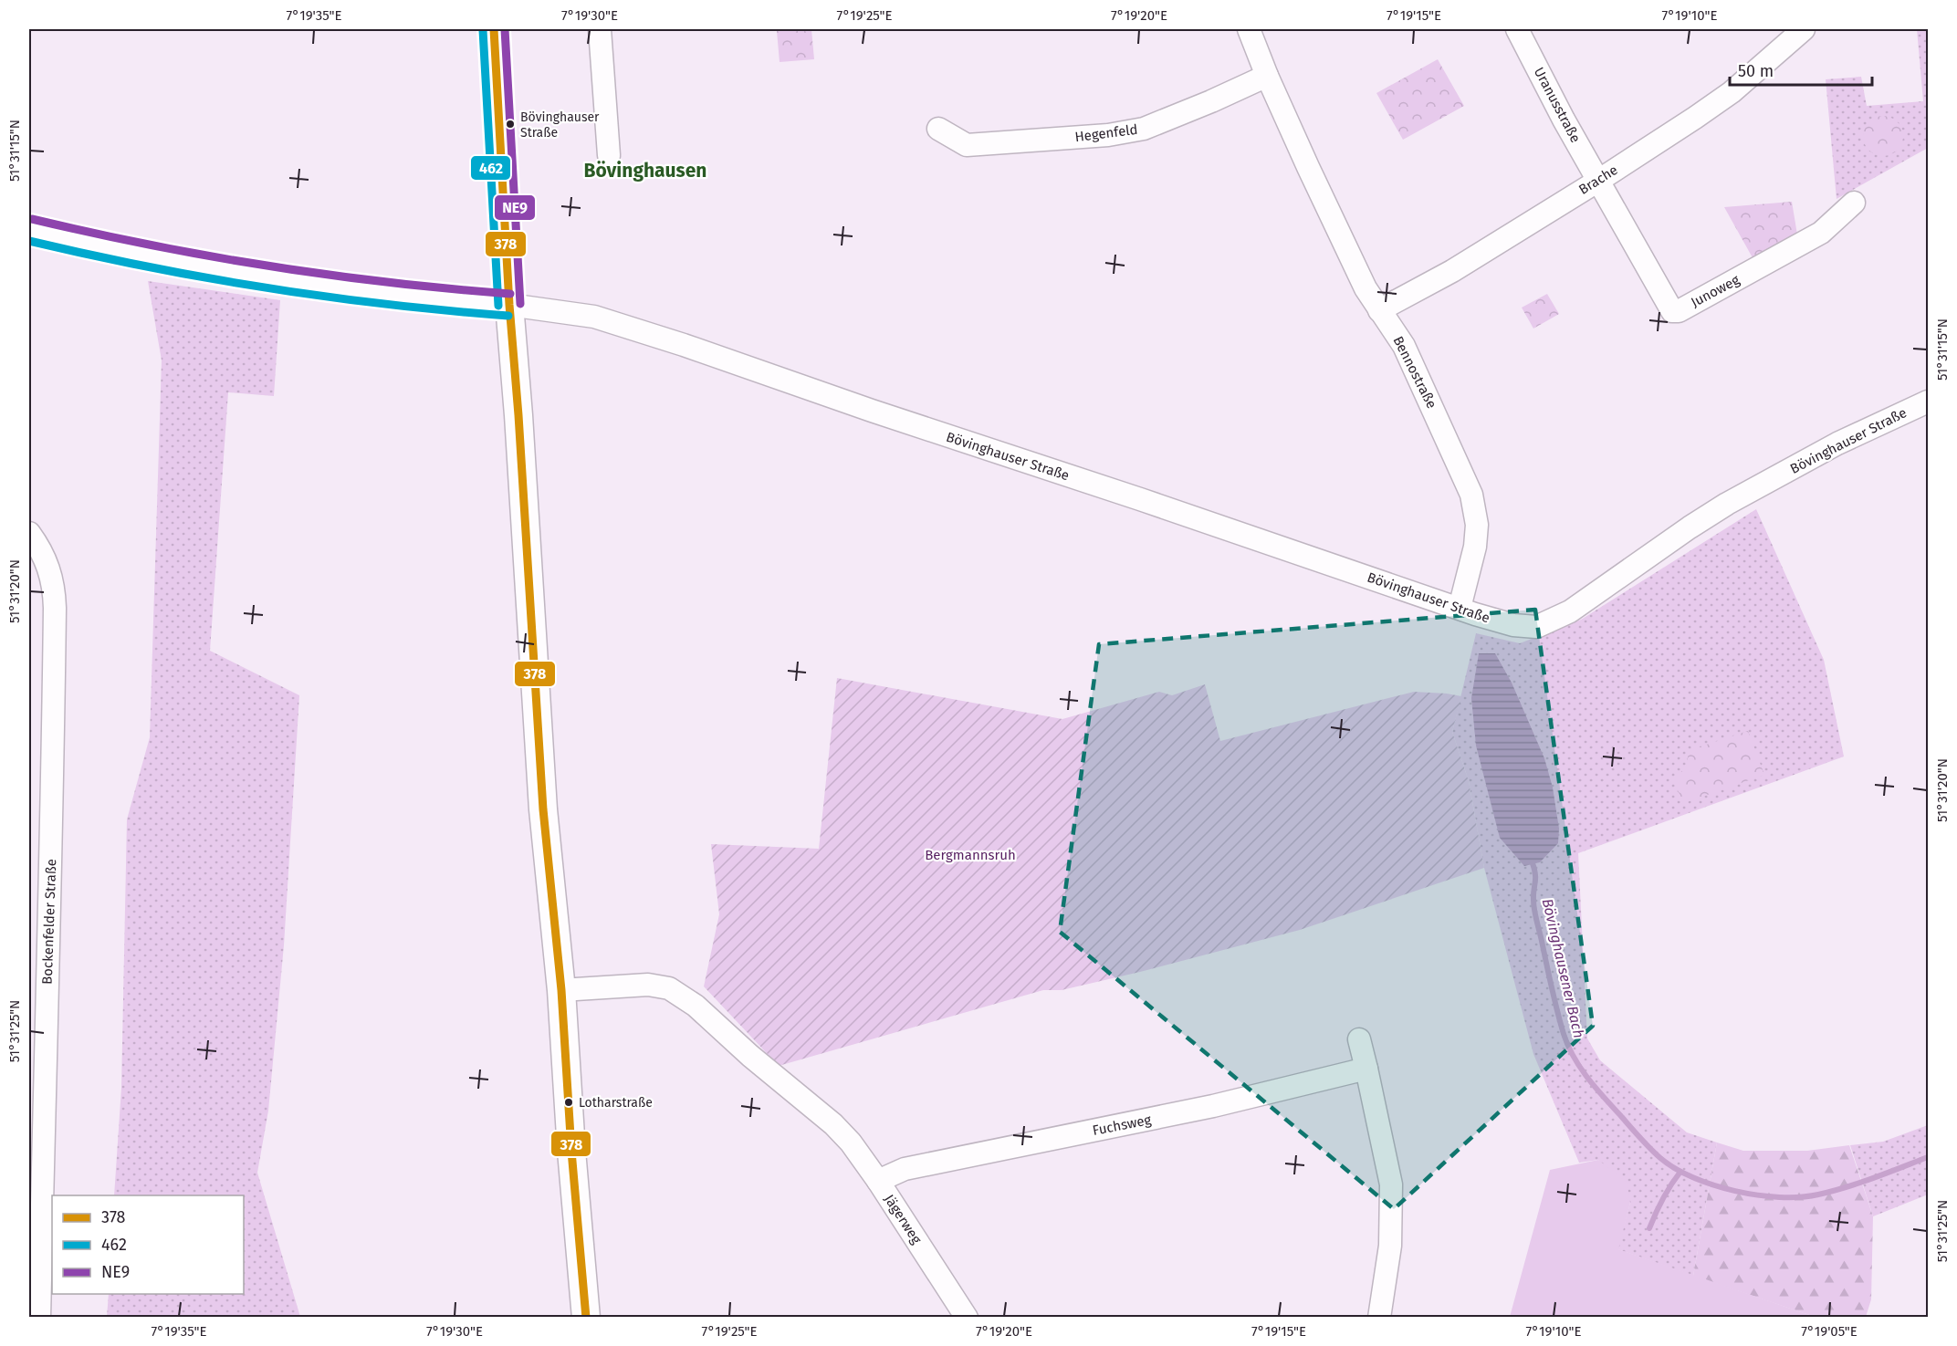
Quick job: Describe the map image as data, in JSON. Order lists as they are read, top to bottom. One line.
{"streets":{"main road":["Bövinghauser Straße"],"street":["Uranusstraße","Hegenfeld","Brache","Junoweg","Bennostraße","Bockenfelder Straße","Fuchsweg","Jägerweg"]},"crossings":[["Uranusstraße","Brache"],["Uranusstraße","Junoweg"],["Hegenfeld","Bennostraße"],["Brache","Junoweg"],["Brache","Bennostraße"],["Bennostraße","Bövinghauser Straße"],["Fuchsweg","Jägerweg"]],"districts":["Bövinghausen"],"water":["Bövinghausener Bach"],"parks":["Bergmannsruh"],"places":["Bövinghauser Straße","Lotharstraße"],"lines":["transit line 378","transit line NE9","transit line 462"],"legend":["378","462","NE9"],"scale_bar":"50 m","coordinates":["7°19'35\"E","7°19'30\"E","7°19'25\"E","7°19'20\"E","7°19'15\"E","7°19'10\"E","51°31'15\"N","51°31'20\"N","51°31'25\"N","7°19'05\"E"]}
